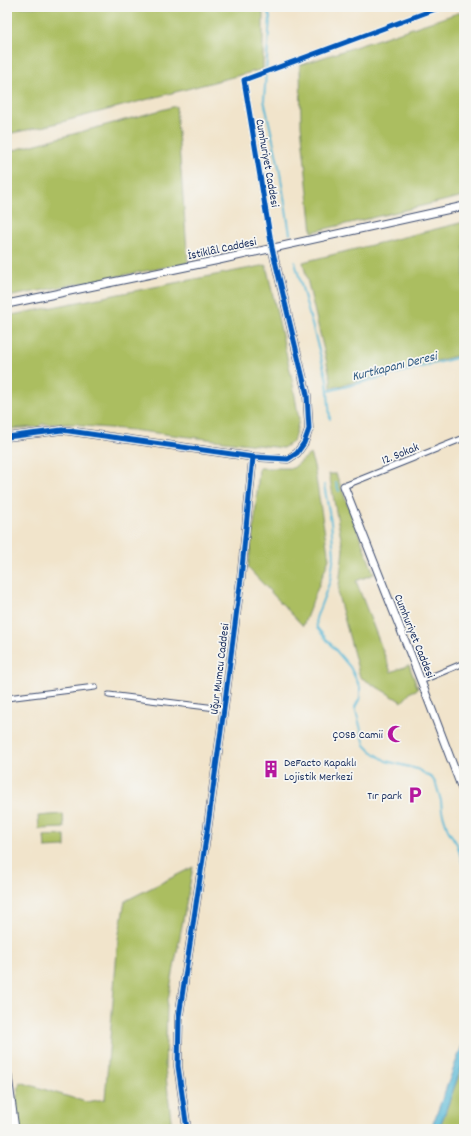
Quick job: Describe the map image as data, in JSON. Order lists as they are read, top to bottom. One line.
{"streets":{"street":["Cumhuriyet Caddesi","İstiklâl Caddesi","12. Sokak","Uğur Mumcu Caddesi"]},"crossings":[["Cumhuriyet Caddesi","İstiklâl Caddesi"],["Cumhuriyet Caddesi","12. Sokak"]],"water":["Kurtkapanı Deresi"],"places":{"mosque":["ÇOSB Camii"],"building":["DeFacto Kapaklı Lojistik Merkezi"],"parking":["Tır park"]}}
